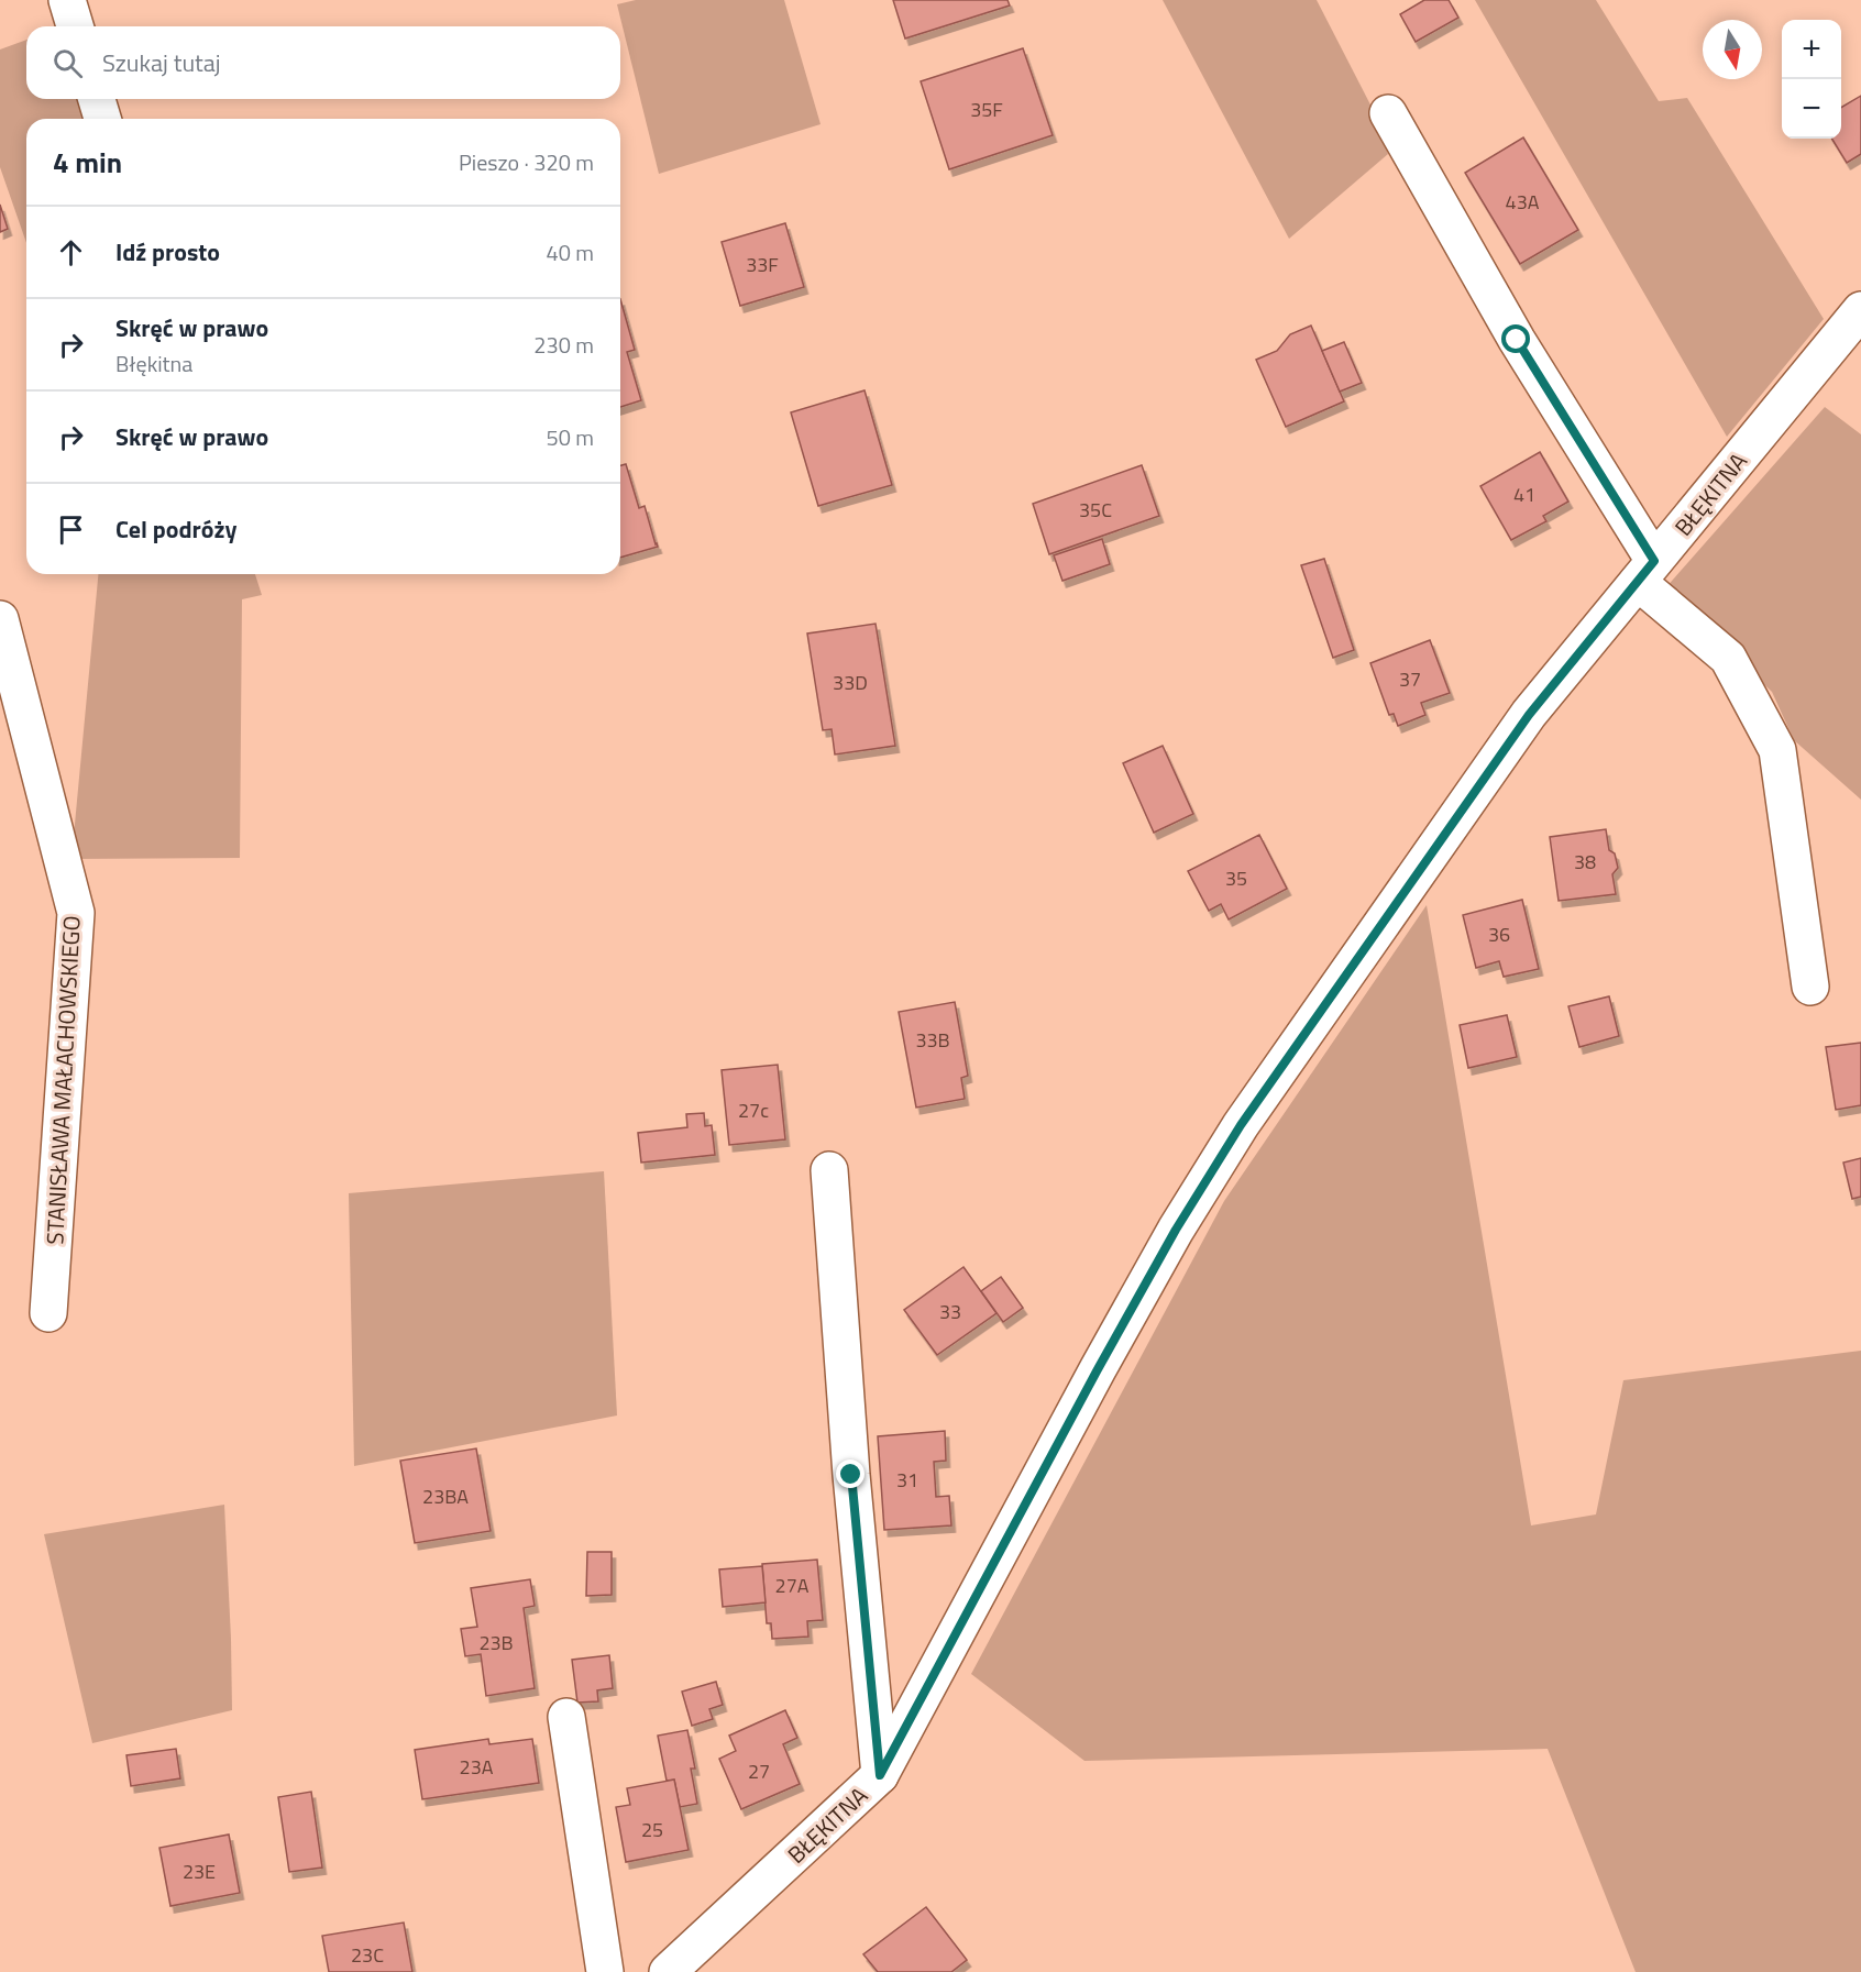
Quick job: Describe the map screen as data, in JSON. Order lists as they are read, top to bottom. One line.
{"streets":{"street":["BŁĘKITNA","STANISŁAWA MAŁACHOWSKIEGO"]},"house_numbers":["35F","43A","33F","41","35C","37","33D","38","35","36","33B","27c","33","31","23BA","27A","23B","23A","27","25","23E","23C"],"north":"bottom","page":{"map_buttons":["+","−"],"search":"Szukaj tutaj","heading":["4 min","Pieszo · 320 m"],"list":[["Idź prosto","40 m"],["Skręć w prawo","Błękitna","230 m"],["Skręć w prawo","50 m"],"Cel podróży"]}}
